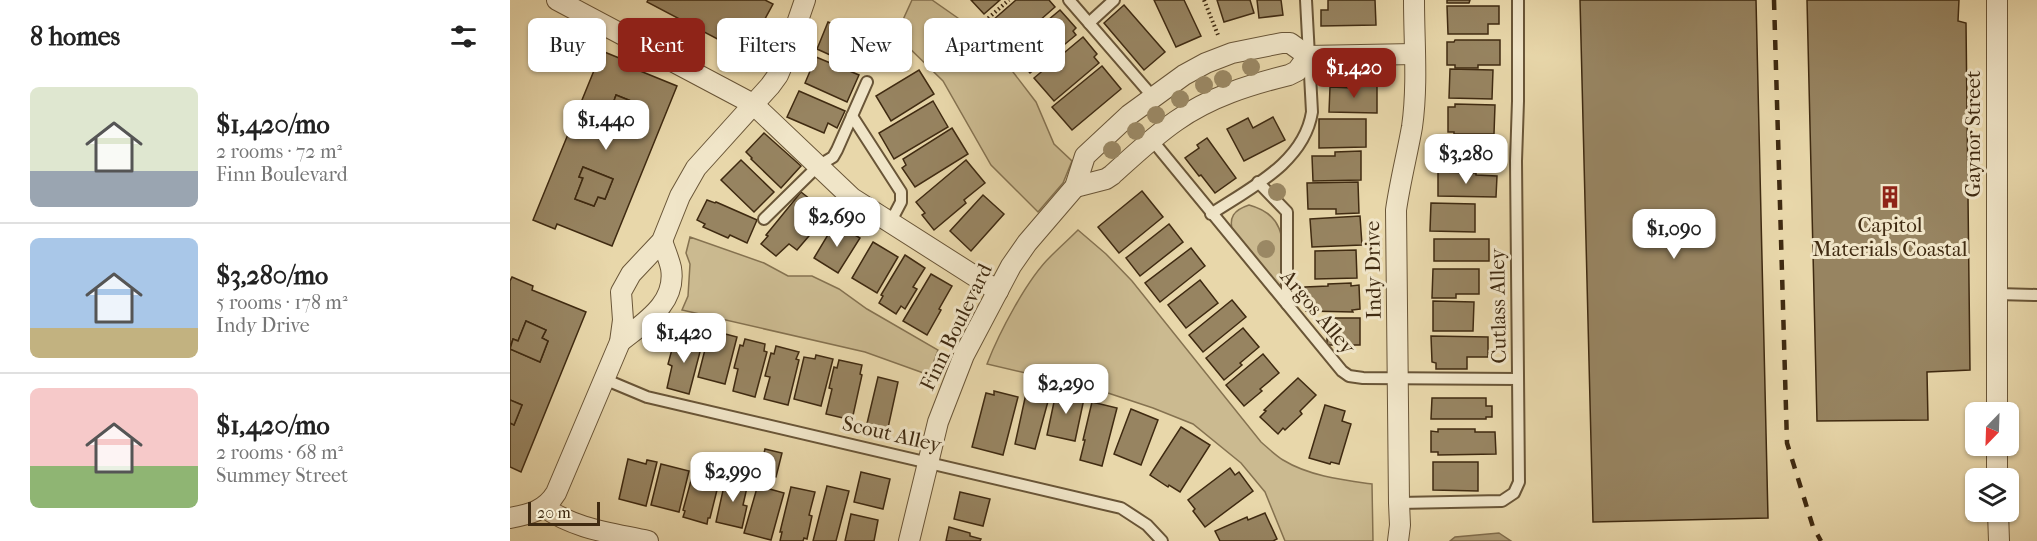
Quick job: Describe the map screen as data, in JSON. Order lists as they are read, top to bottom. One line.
{"streets":{"street":["Gaynor Street","Indy Drive","Finn Boulevard"],"lane":["Cutlass Alley","Argos Alley","Scout Alley"]},"crossings":[["Indy Drive","Cutlass Alley"],["Indy Drive","Argos Alley"],["Indy Drive","Finn Boulevard"],["Cutlass Alley","Argos Alley"],["Finn Boulevard","Scout Alley"]],"places":{"building":["Capitol Materials Coastal"]},"scale_bar":"20 m","north":"bottom left","page":{"heading":"8 homes","chip":["Buy","Rent","Filters","New","Apartment"],"price":["$1,420","$1,440","$3,280","$2,690","$1,090","$1,420","$2,290","$2,990"],"list":[{"name":"$1,420/mo","note":"2 rooms · 72 m² · Finn Boulevard"},{"name":"$3,280/mo","note":"5 rooms · 178 m² · Indy Drive"},{"name":"$1,420/mo","note":"2 rooms · 68 m² · Summey Street"}],"scale":"20 m"}}
